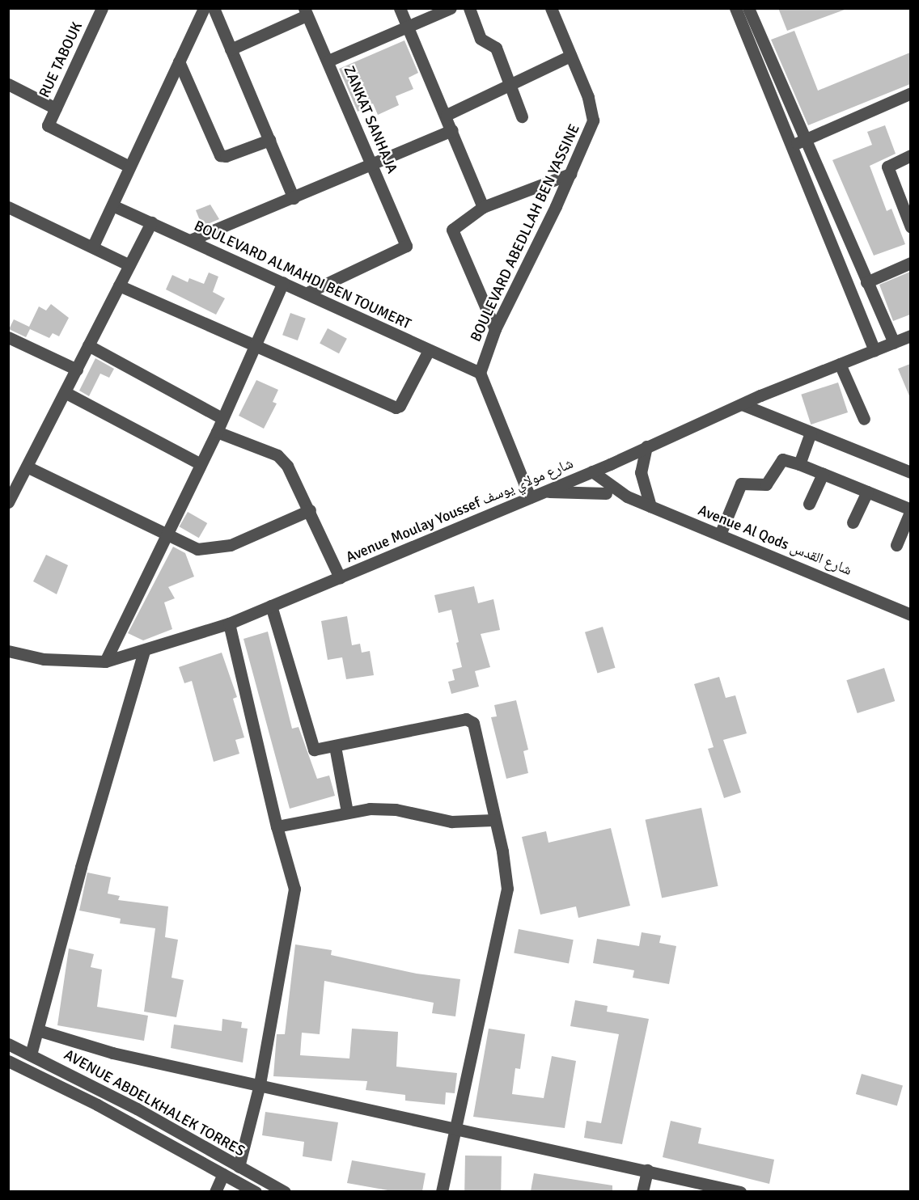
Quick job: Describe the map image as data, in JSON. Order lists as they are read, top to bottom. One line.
{"streets":{"street":["RUE TABOUK","ZANKAT SANHAJA","BOULEVARD ABEDLLAH BEN YASSINE","BOULEVARD ALMAHDI BEN TOUMERT","Avenue Moulay Youssef شارع مولاي يوسف","Avenue Al Qods شارع القدس","AVENUE ABDELKHALEK TORRES"]},"crossings":[["ZANKAT SANHAJA","BOULEVARD ALMAHDI BEN TOUMERT"],["BOULEVARD ABEDLLAH BEN YASSINE","BOULEVARD ALMAHDI BEN TOUMERT"],["Avenue Moulay Youssef شارع مولاي يوسف","Avenue Al Qods شارع القدس"]]}
